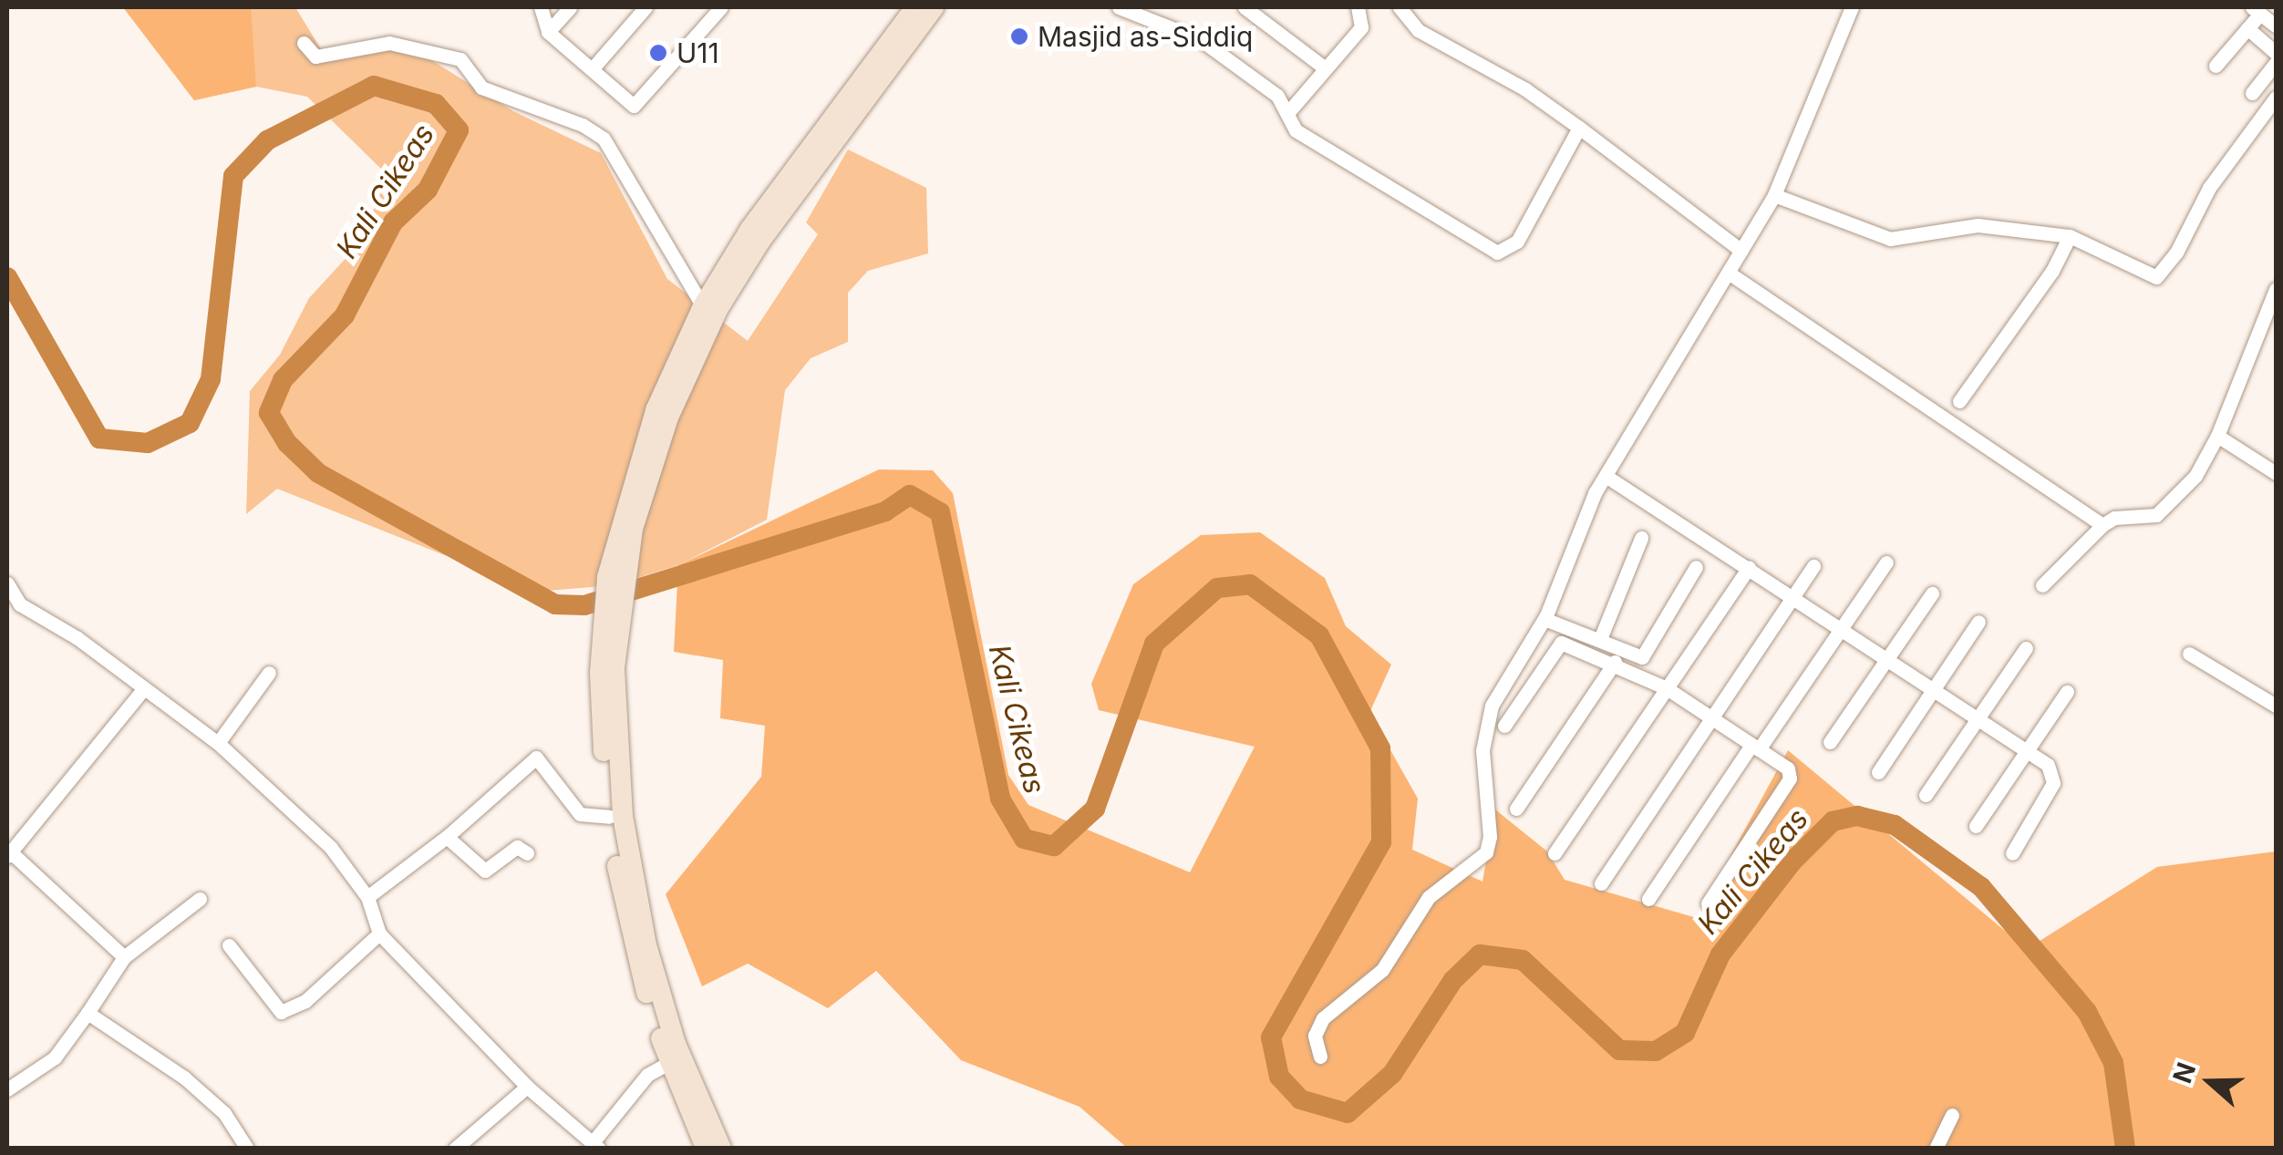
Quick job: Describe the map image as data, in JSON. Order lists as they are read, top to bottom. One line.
{"water":["Kali Cikeas"],"places":["Masjid as-Siddiq","U11"],"north":"left"}
